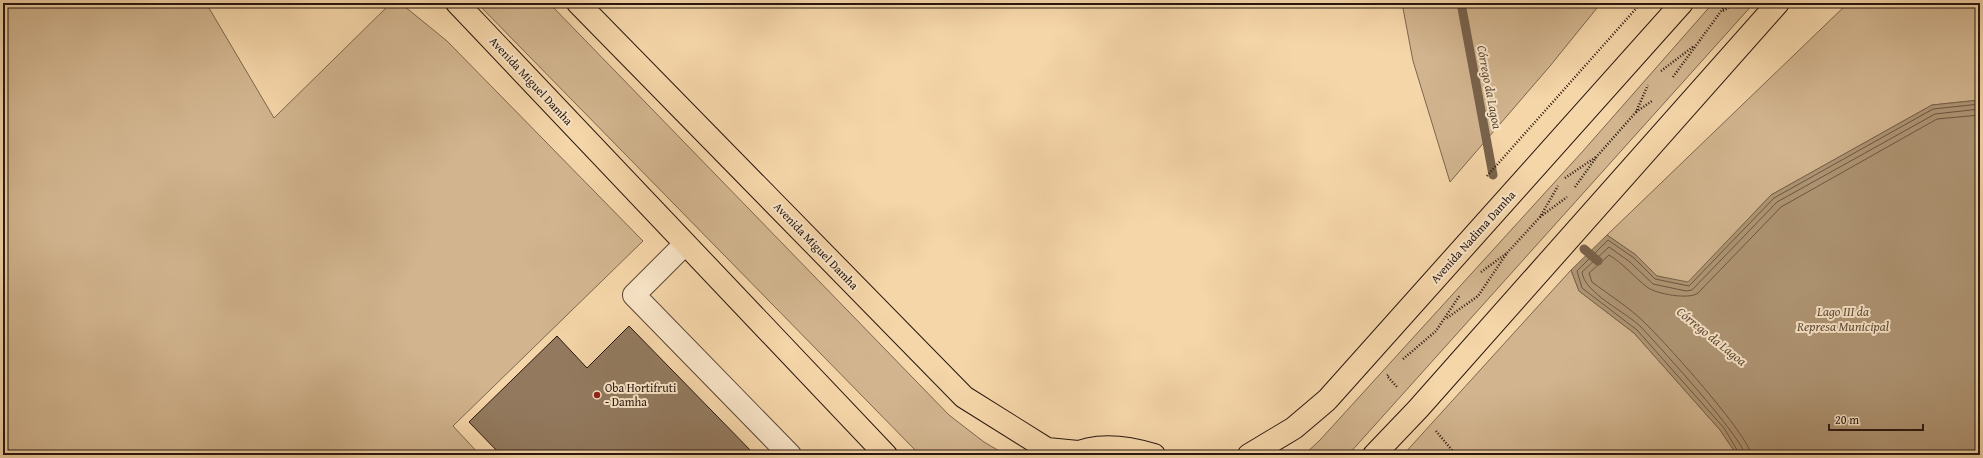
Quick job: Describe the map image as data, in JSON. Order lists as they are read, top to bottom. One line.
{"streets":{"main road":["Avenida Miguel Damha","Avenida Nadima Damha"]},"water":["Córrego da Lagoa","Lago III da Represa Municipal"],"places":["Oba Hortifruti - Damha"],"scale_bar":"20 m"}
